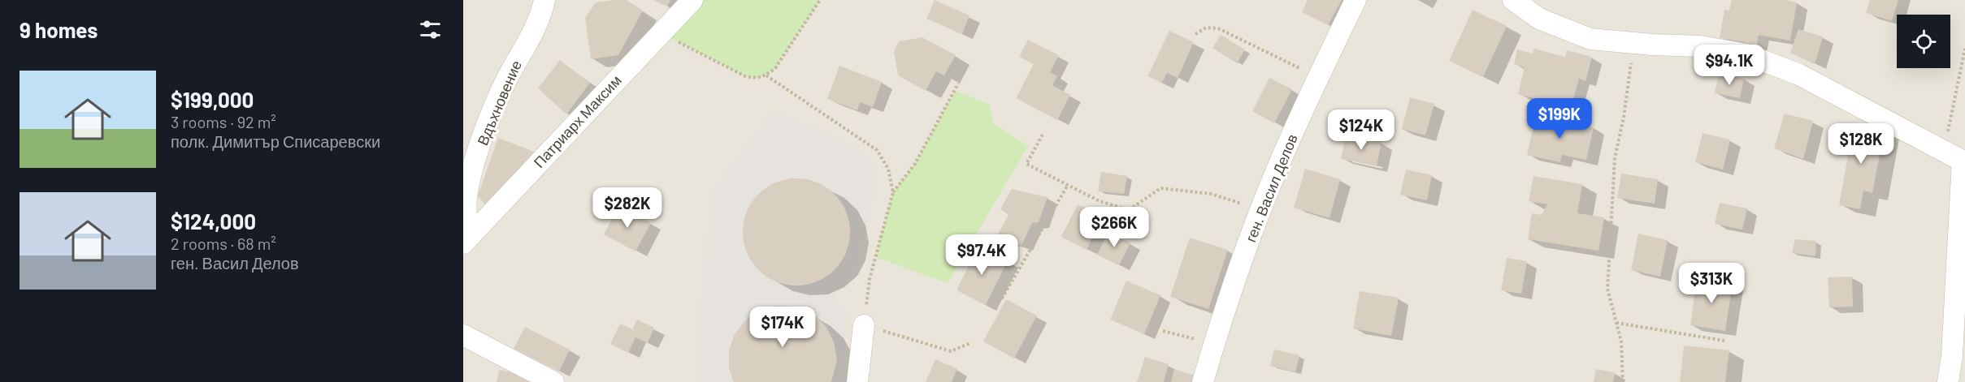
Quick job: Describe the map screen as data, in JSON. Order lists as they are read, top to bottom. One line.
{"streets":{"street":["Вдъхновение","Патриарх Максим","ген. Васил Делов"]},"crossings":[["Вдъхновение","Патриарх Максим"]],"page":{"heading":"9 homes","price":["$94.1K","$199K","$124K","$128K","$282K","$266K","$97.4K","$313K","$174K"],"list":[{"name":"$199,000","note":"3 rooms · 92 m² · полк. Димитър Списаревски"},{"name":"$124,000","note":"2 rooms · 68 m² · ген. Васил Делов"}]}}
